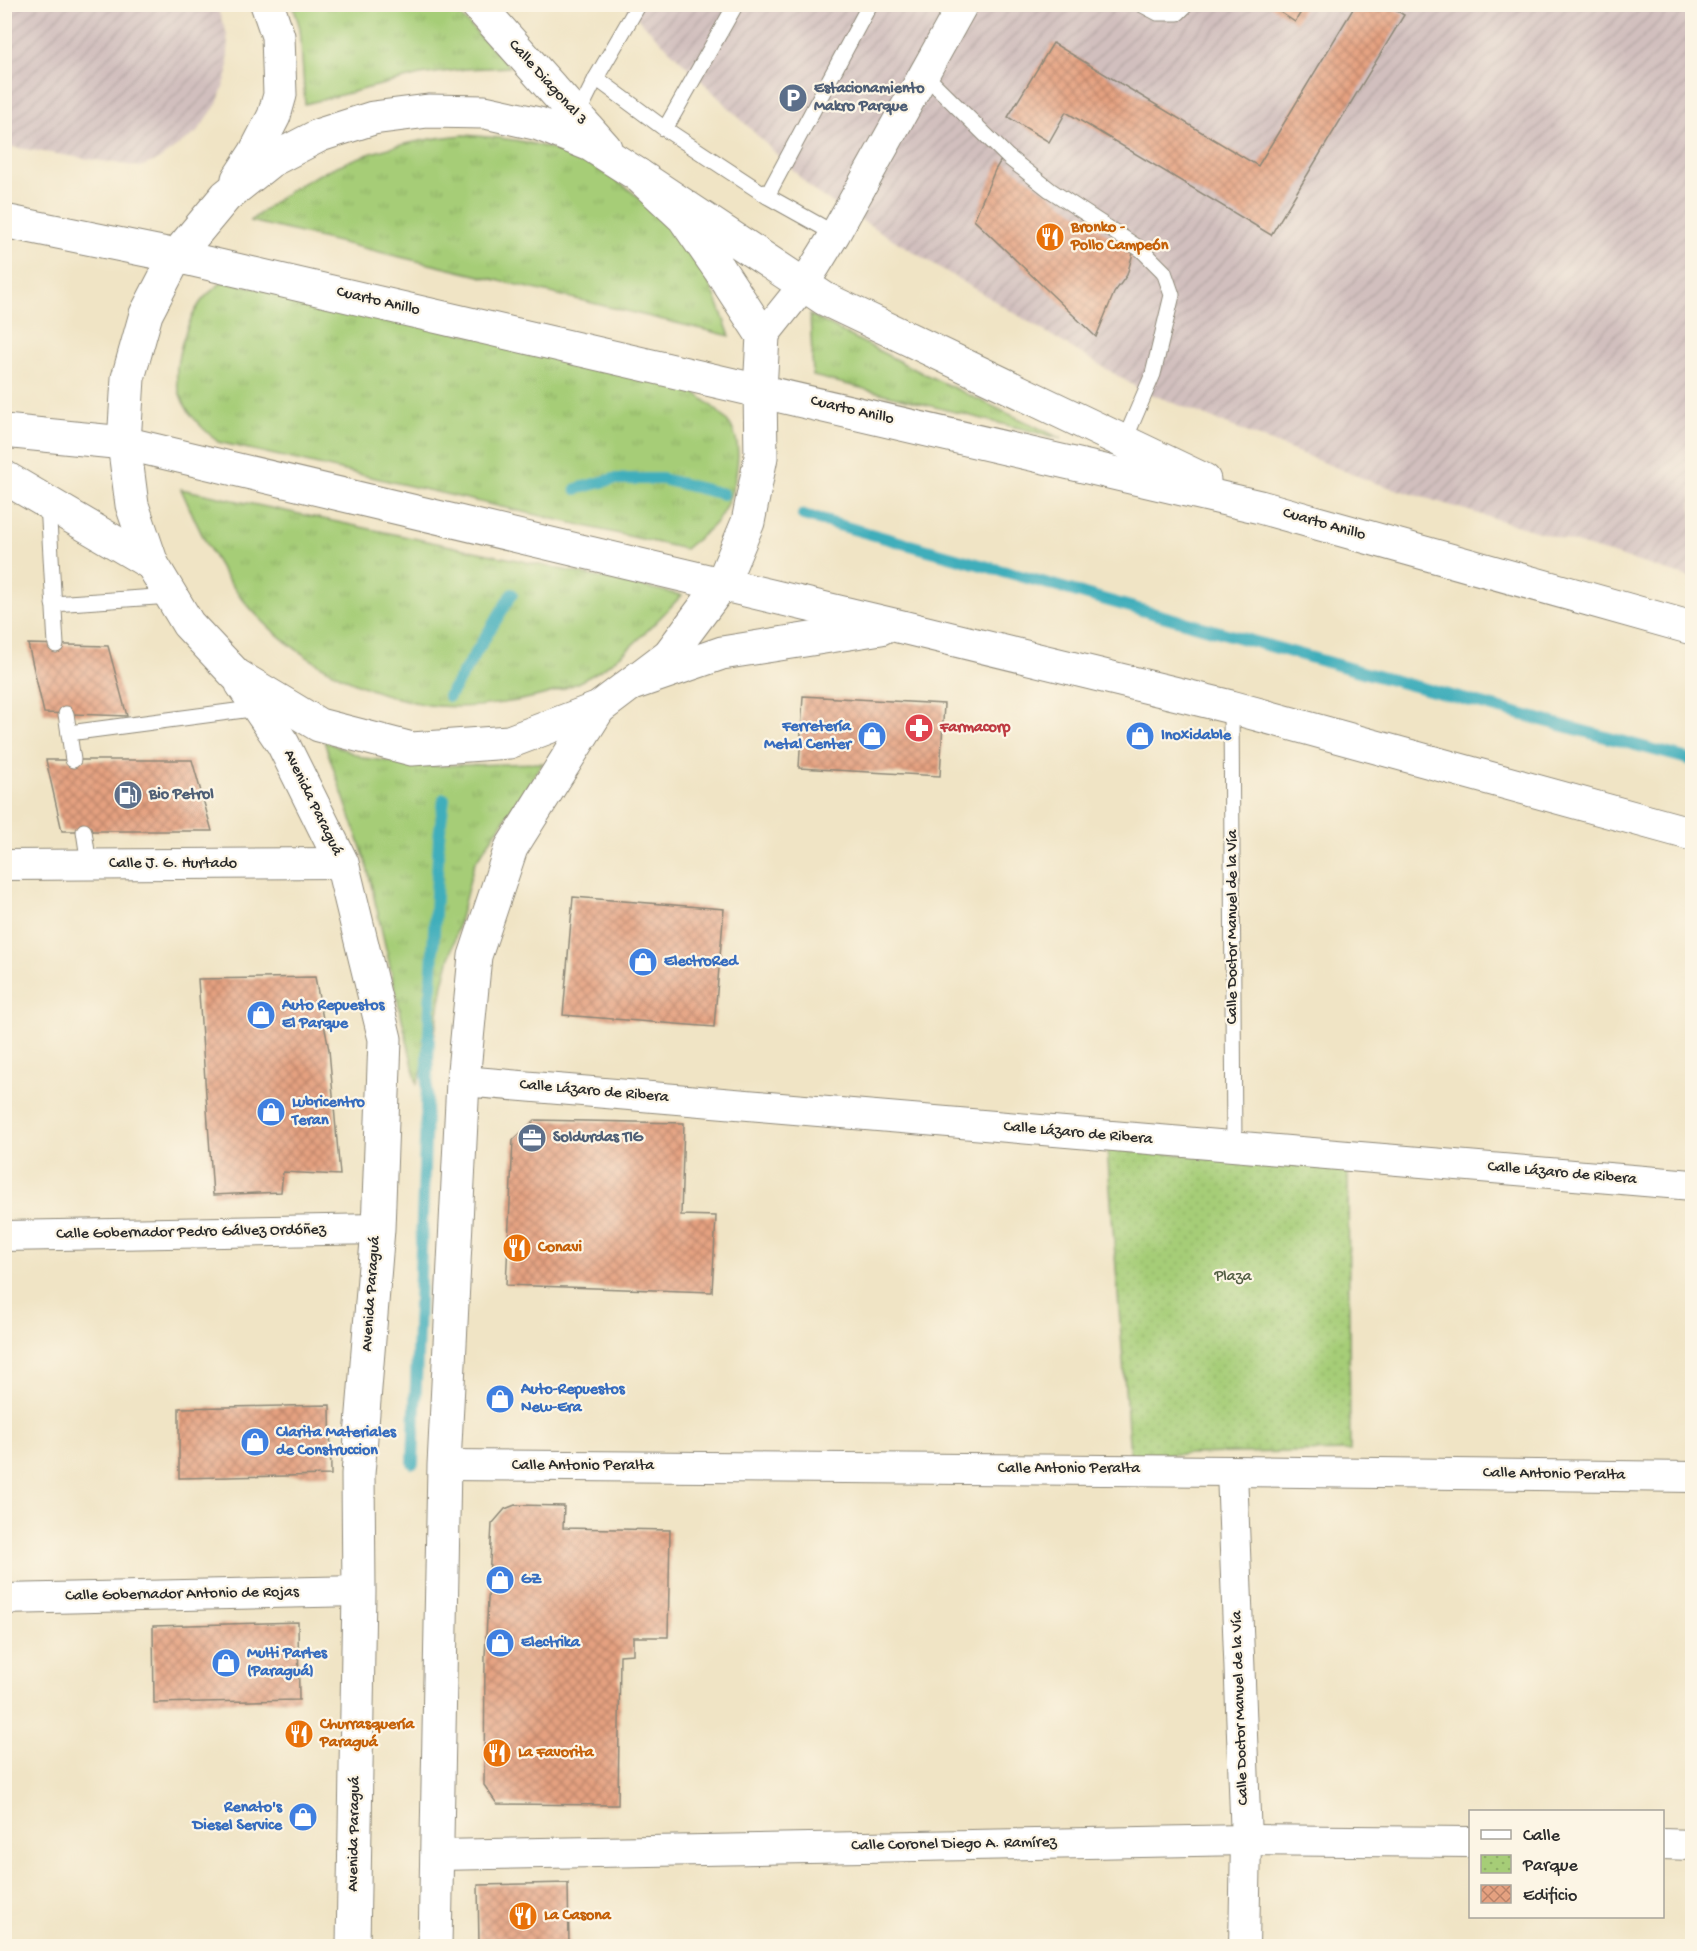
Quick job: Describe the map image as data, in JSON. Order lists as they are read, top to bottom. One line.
{"streets":{"main road":["Calle Diagonal 3","Cuarto Anillo","Avenida Paraguá"],"street":["Calle J. G. Hurtado","Calle Doctor Manuel de la Vía","Calle Lázaro de Ribera","Calle Gobernador Pedro Gálvez Ordóñez","Calle Antonio Peralta","Calle Gobernador Antonio de Rojas","Calle Coronel Diego A. Ramírez"]},"crossings":[["Avenida Paraguá","Calle J. G. Hurtado"],["Avenida Paraguá","Calle Gobernador Pedro Gálvez Ordóñez"],["Avenida Paraguá","Calle Gobernador Antonio de Rojas"],["Calle Doctor Manuel de la Vía","Calle Lázaro de Ribera"],["Calle Doctor Manuel de la Vía","Calle Antonio Peralta"],["Calle Doctor Manuel de la Vía","Calle Coronel Diego A. Ramírez"]],"parks":["Plaza"],"places":{"parking":["Estacionamiento Makro Parque"],"restaurant":["Bronko - Pollo Campeón","Conavi","Churrasquería Paraguá","La Favorita","La Casona"],"pharmacy":["Farmacorp"],"shop":["Ferretería Metal Center","Inoxidable","ElectroRed","Auto Repuestos El Parque","Lubricentro Teran","Auto-Repuestos New-Era","Clarita Materiales de Construccion","GZ","Electrika","Multi Partes (Paraguá)","Renato's Diesel Service"],"fuel station":["Bio Petrol"],"office":["Soldurdas TIG"]},"legend":["Calle","Parque","Edificio"]}
